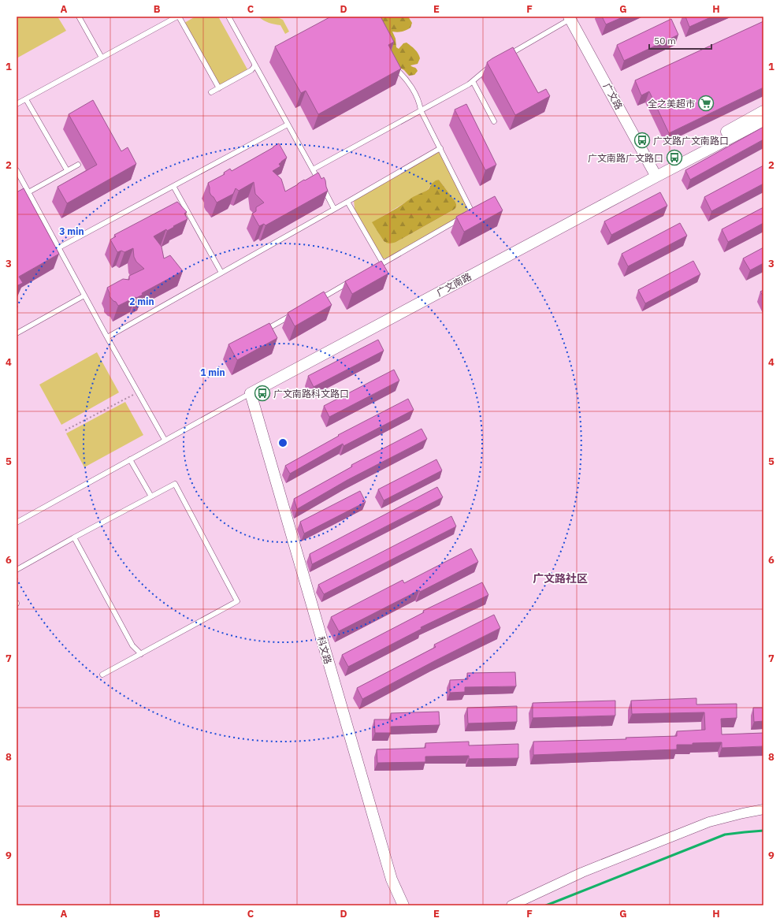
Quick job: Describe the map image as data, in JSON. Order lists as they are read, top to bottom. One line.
{"streets":{"street":["广文路","广文南路","科文路"]},"crossings":[["广文路","广文南路"],["广文南路","科文路"]],"districts":["广文路社区"],"places":{"supermarket":["全之美超市"],"bus stop":["广文路广文南路口","广文南路广文路口","广文南路科文路口"]},"scale_bar":"50 m","grid":{"columns":["A","B","C","D","E","F","G","H"],"rows":["1","2","3","4","5","6","7","8","9"]},"rings":["3 min","2 min","1 min"]}
